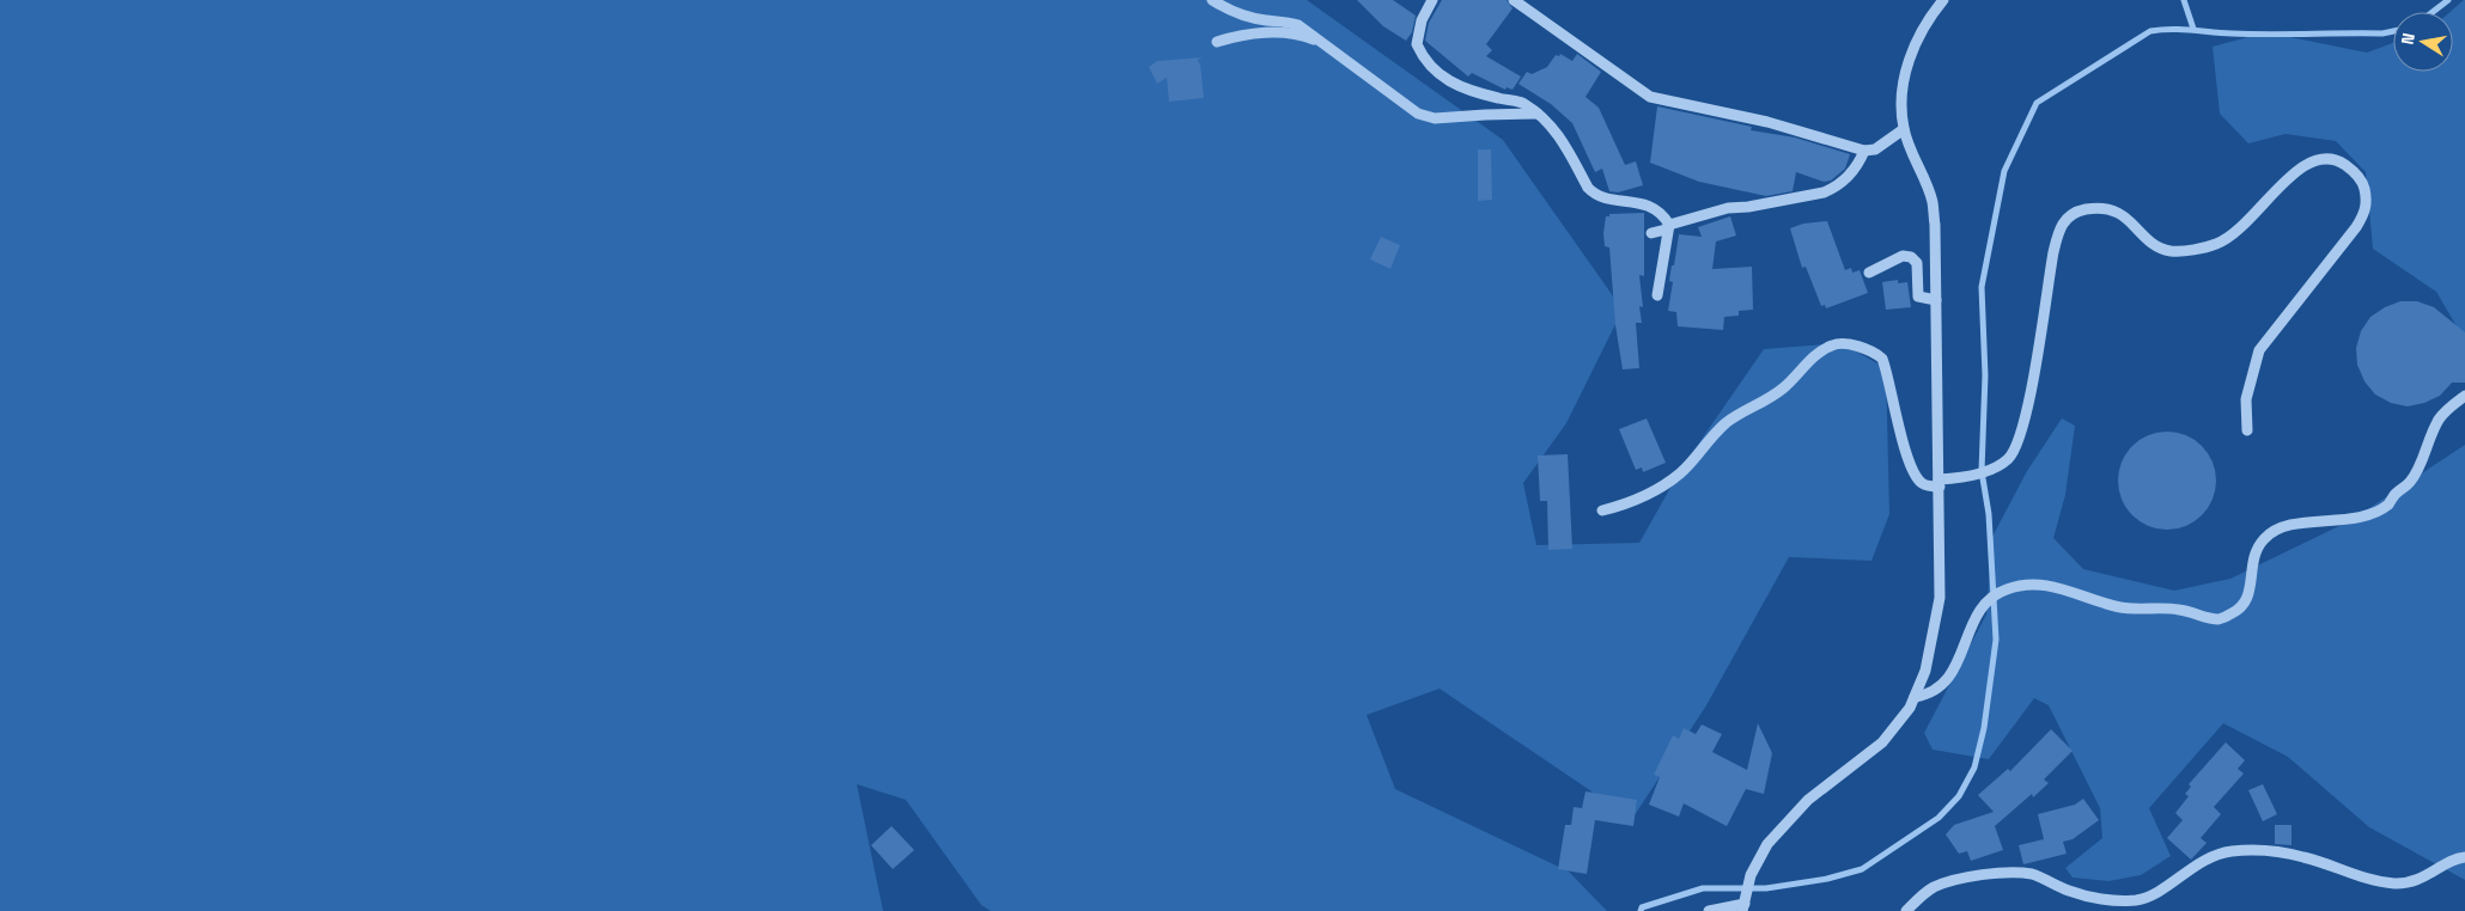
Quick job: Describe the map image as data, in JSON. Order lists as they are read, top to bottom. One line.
{"north":"left"}
